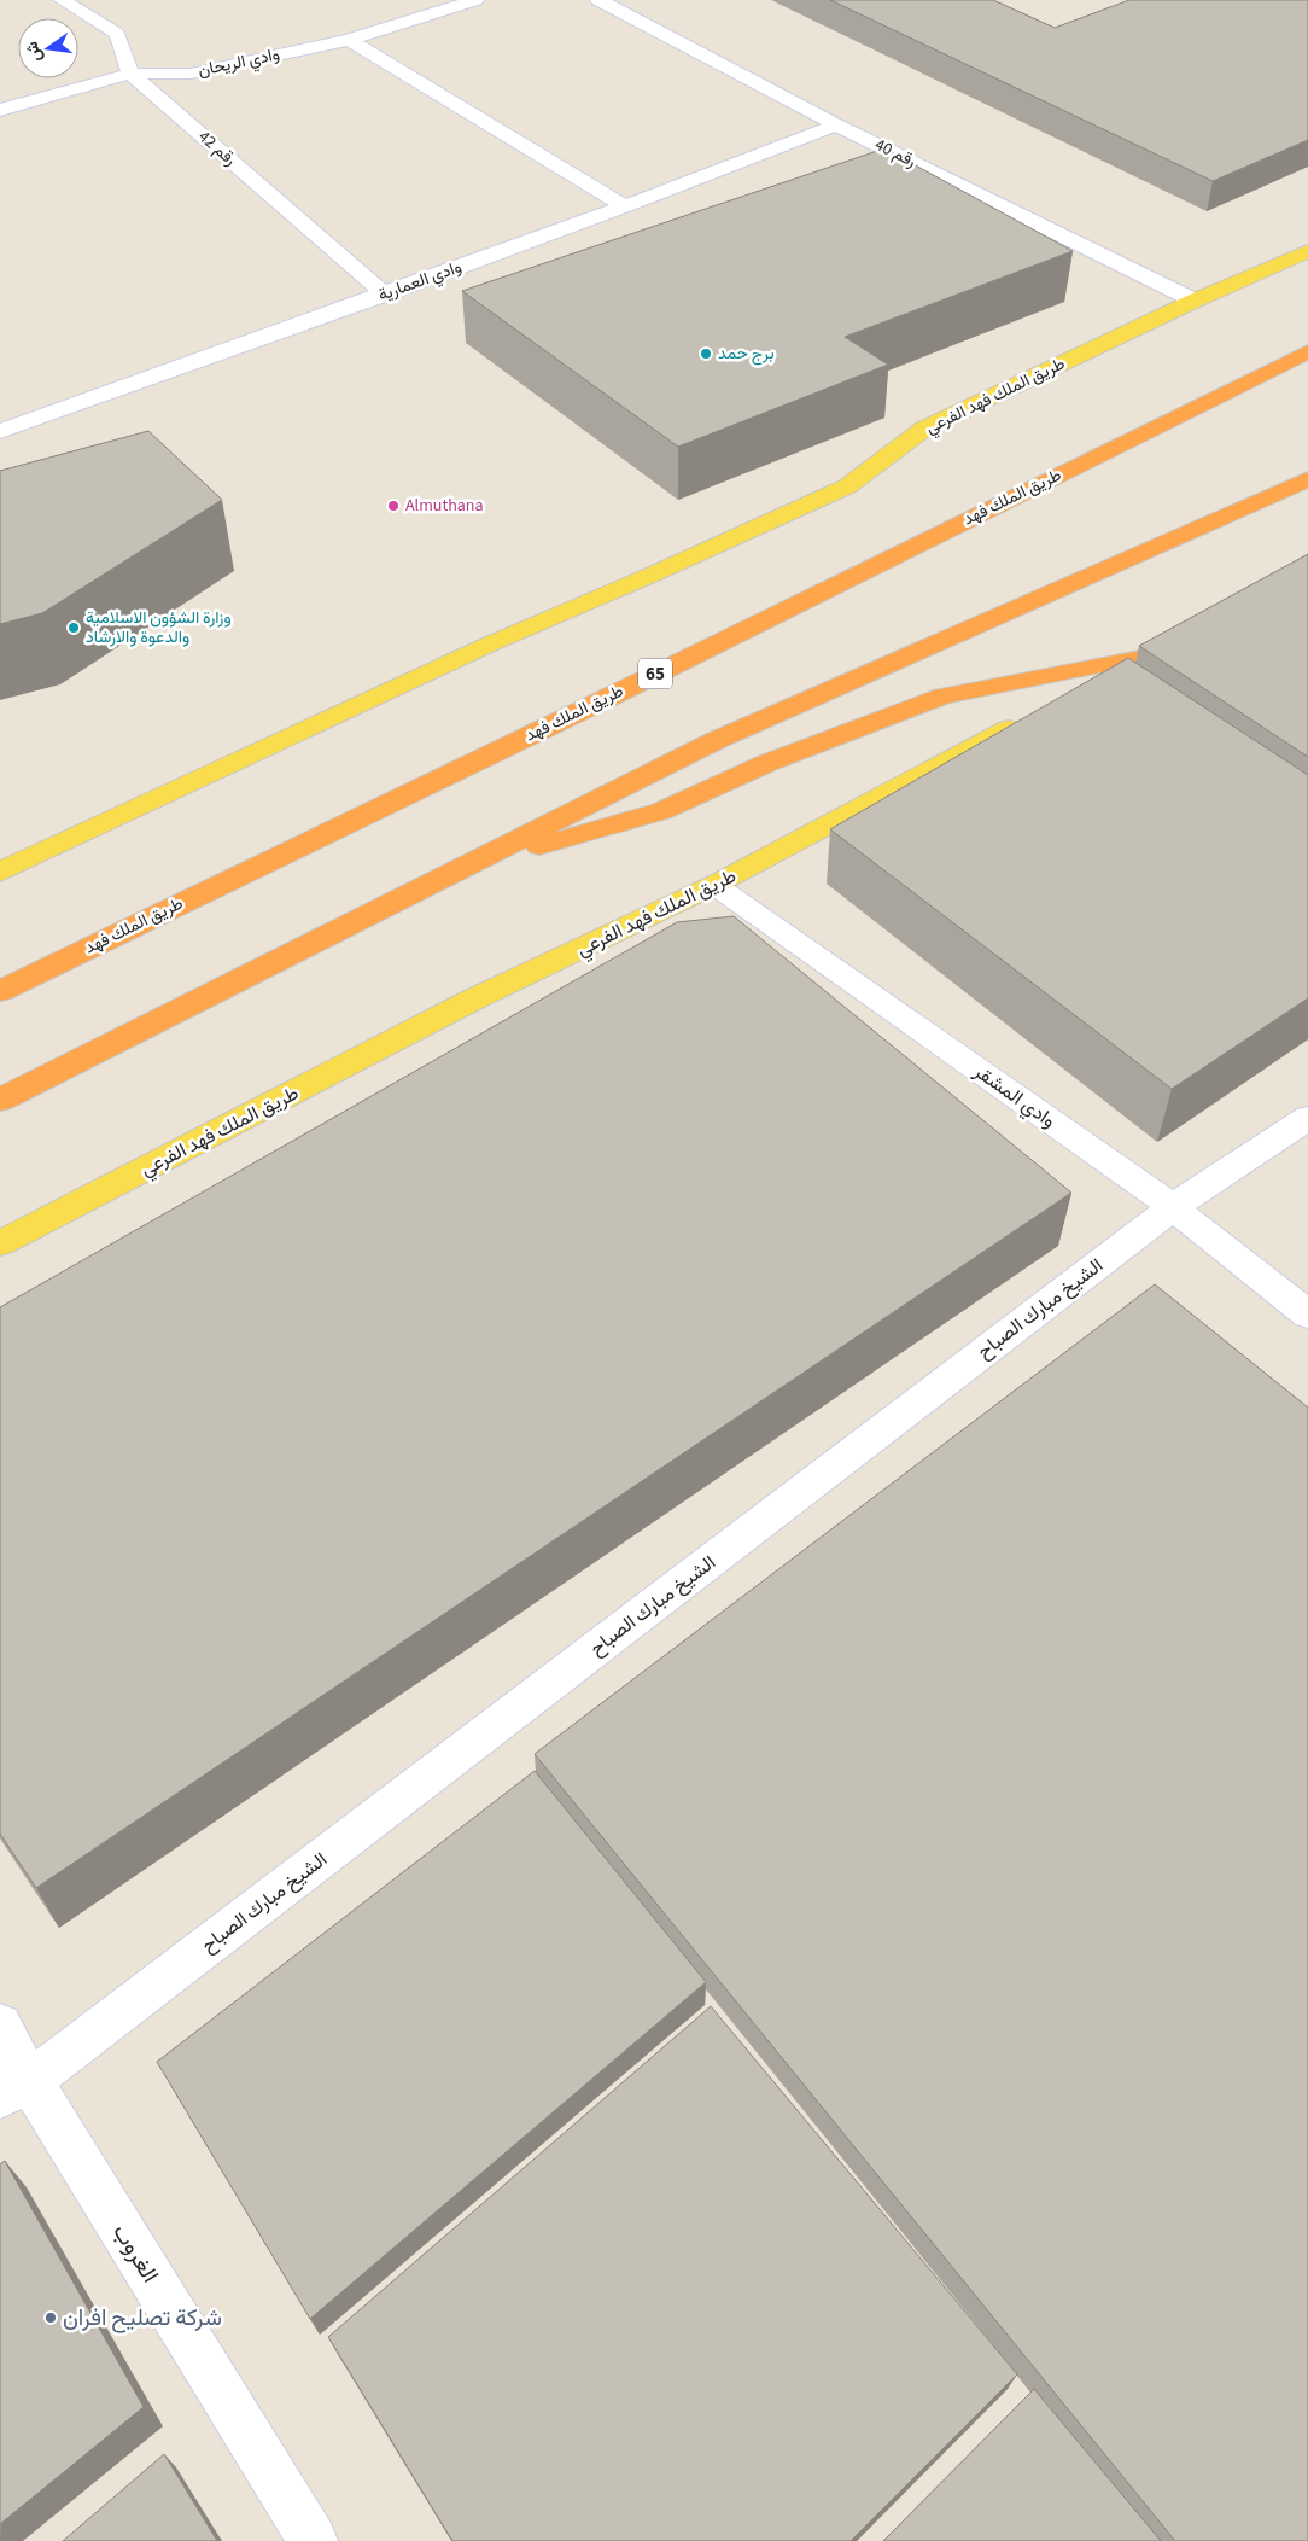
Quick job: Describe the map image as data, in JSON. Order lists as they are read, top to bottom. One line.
{"streets":{"highway":["طريق الملك فهد","65"],"main road":["طريق الملك فهد الفرعي"],"street":["وادي الريحان","رقم 42","رقم 40","وادي العمارية","وادي المشقر","الشيخ مبارك الصباح","الغروب"]},"crossings":[["وادي الريحان","رقم 42"],["رقم 42","وادي العمارية"],["رقم 40","وادي العمارية"],["رقم 40","طريق الملك فهد الفرعي"],["طريق الملك فهد الفرعي","وادي المشقر"],["وادي المشقر","الشيخ مبارك الصباح"],["الشيخ مبارك الصباح","الغروب"]],"places":["برج حمد","Almuthana","وزارة الشؤون الاسلامية والدعوة والارشاد","شركة تصليح افران"],"north":"left"}
